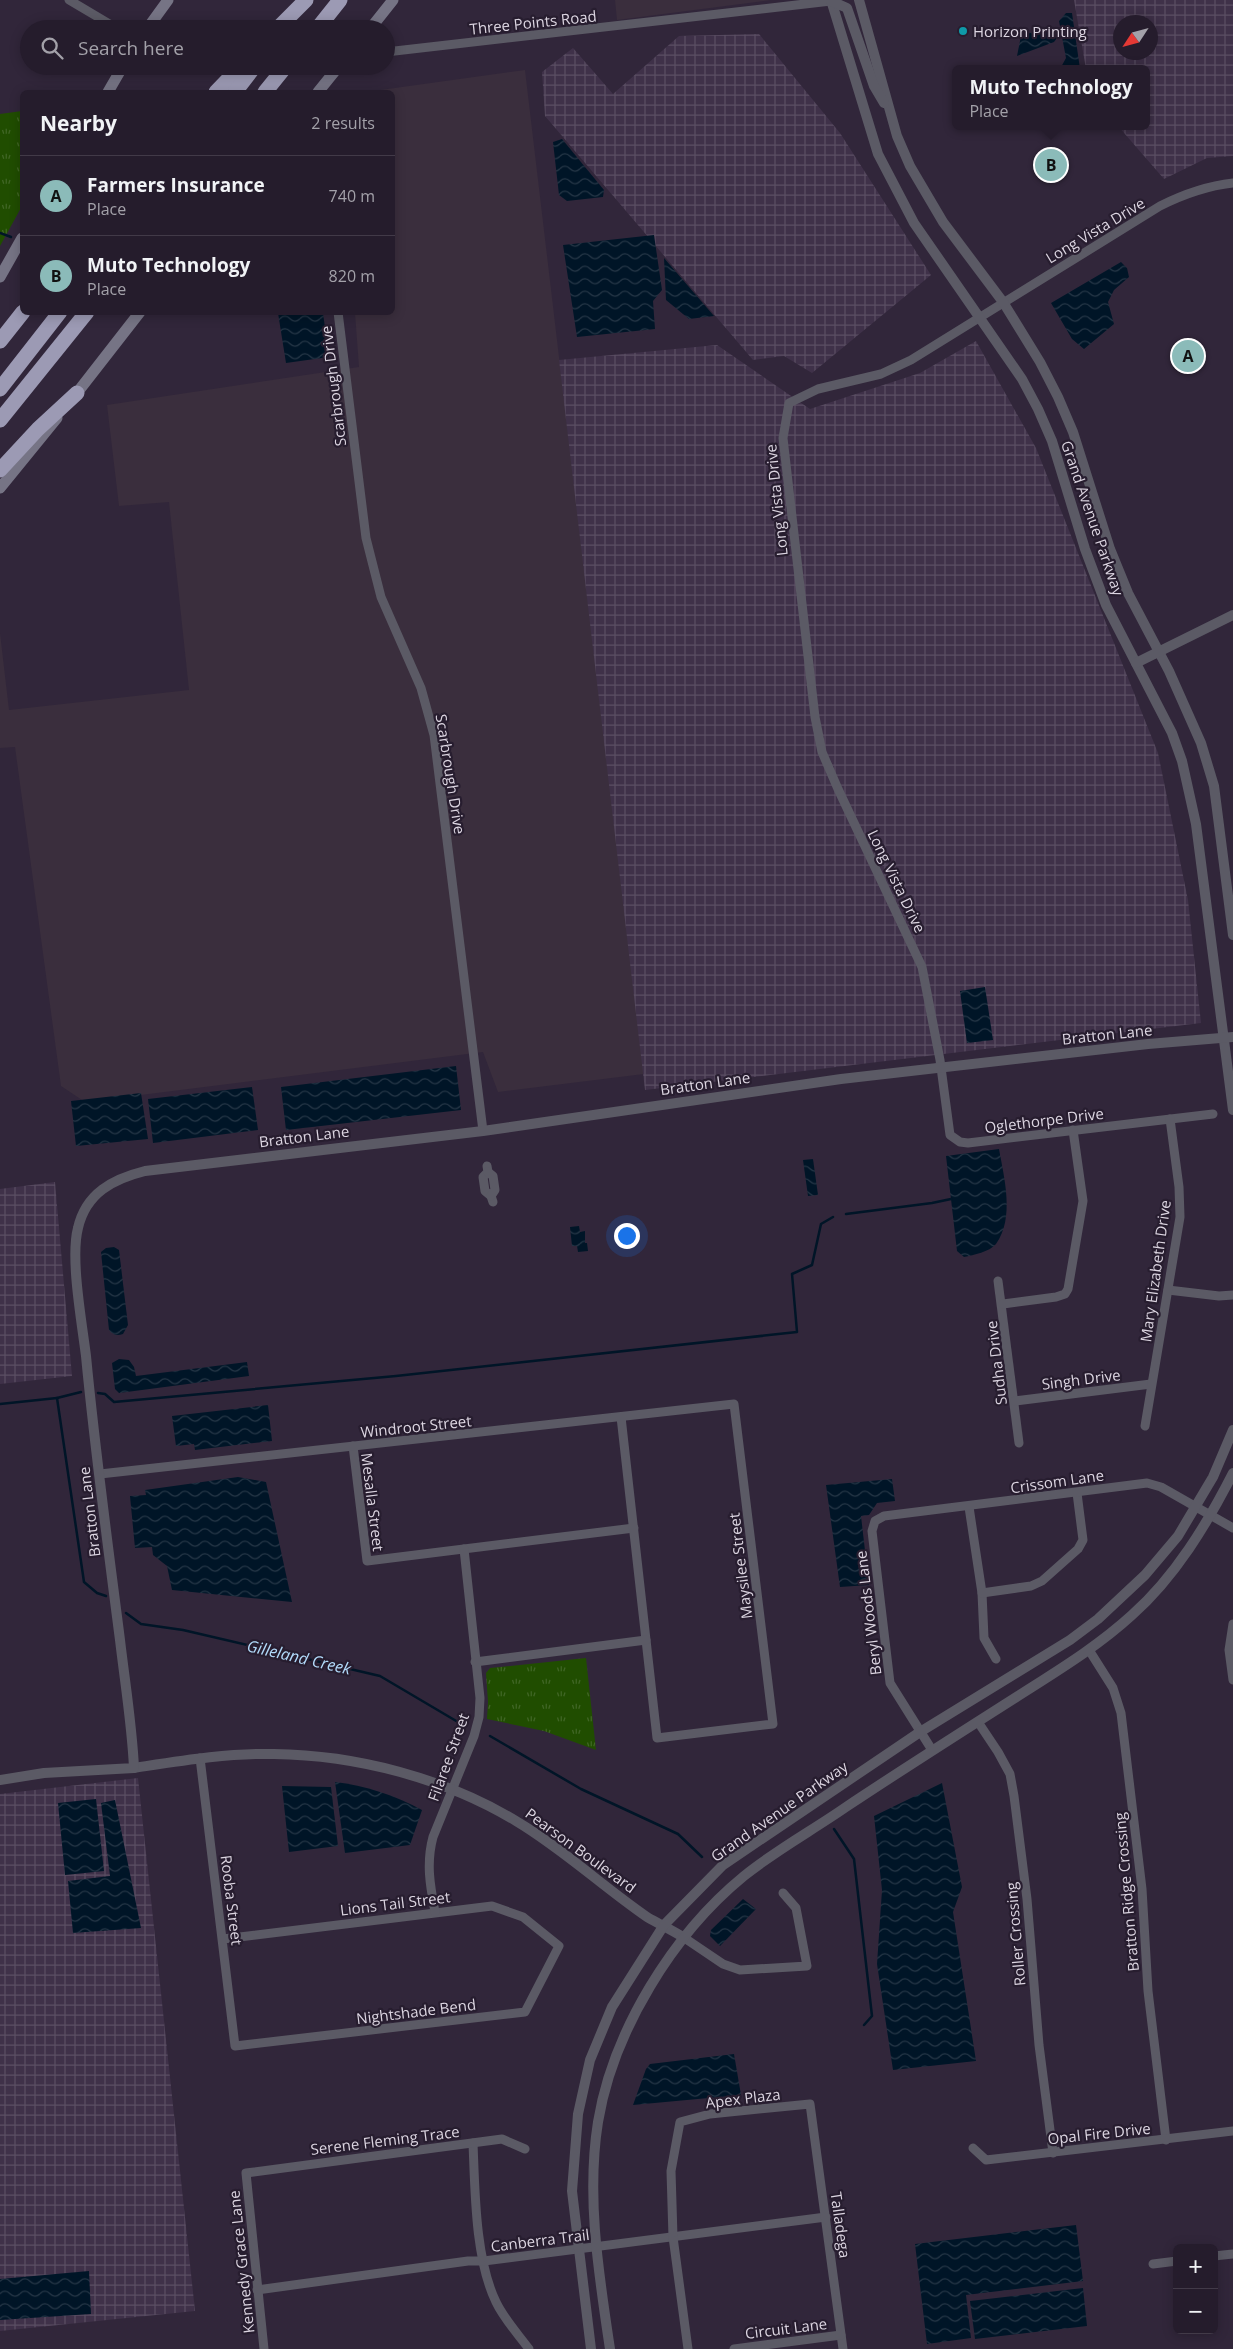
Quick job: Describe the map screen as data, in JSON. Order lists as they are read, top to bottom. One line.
{"streets":{"street":["Three Points Road","Long Vista Drive","Scarbrough Drive","Grand Avenue Parkway","Bratton Lane","Oglethorpe Drive","Mary Elizabeth Drive","Sudha Drive","Singh Drive","Windroot Street","Crissom Lane","Mesalla Street","Maysilee Street","Beryl Woods Lane","Filaree Street","Pearson Boulevard","Bratton Ridge Crossing","Rooba Street","Lions Tail Street","Roller Crossing","Nightshade Bend","Apex Plaza","Opal Fire Drive","Serene Fleming Trace","Talladega","Canberra Trail","Kennedy Grace Lane","Circuit Lane"]},"crossings":[["Three Points Road","Grand Avenue Parkway"],["Long Vista Drive","Grand Avenue Parkway"],["Long Vista Drive","Bratton Lane"],["Long Vista Drive","Oglethorpe Drive"],["Scarbrough Drive","Bratton Lane"],["Grand Avenue Parkway","Bratton Lane"],["Grand Avenue Parkway","Crissom Lane"],["Grand Avenue Parkway","Beryl Woods Lane"],["Grand Avenue Parkway","Pearson Boulevard"],["Grand Avenue Parkway","Canberra Trail"],["Bratton Lane","Oglethorpe Drive"],["Bratton Lane","Windroot Street"],["Bratton Lane","Pearson Boulevard"],["Oglethorpe Drive","Mary Elizabeth Drive"],["Mary Elizabeth Drive","Singh Drive"],["Sudha Drive","Singh Drive"],["Windroot Street","Mesalla Street"],["Windroot Street","Maysilee Street"],["Crissom Lane","Beryl Woods Lane"],["Mesalla Street","Filaree Street"],["Filaree Street","Pearson Boulevard"],["Filaree Street","Lions Tail Street"],["Pearson Boulevard","Rooba Street"],["Bratton Ridge Crossing","Opal Fire Drive"],["Rooba Street","Lions Tail Street"],["Rooba Street","Nightshade Bend"],["Lions Tail Street","Nightshade Bend"],["Roller Crossing","Opal Fire Drive"],["Apex Plaza","Talladega"],["Apex Plaza","Canberra Trail"],["Serene Fleming Trace","Kennedy Grace Lane"],["Talladega","Canberra Trail"],["Talladega","Circuit Lane"],["Canberra Trail","Kennedy Grace Lane"]],"water":["Gilleland Creek"],"places":["Horizon Printing"],"north":"bottom left","page":{"search":"Search here","popup":["Muto Technology","Place"],"heading":["Nearby","2 results"],"pins":["B","A"],"list":[{"mark":"A","name":"Farmers Insurance","note":"Place","value":"740 m"},{"mark":"B","name":"Muto Technology","note":"Place","value":"820 m"}],"map_buttons":["+","−"]}}
